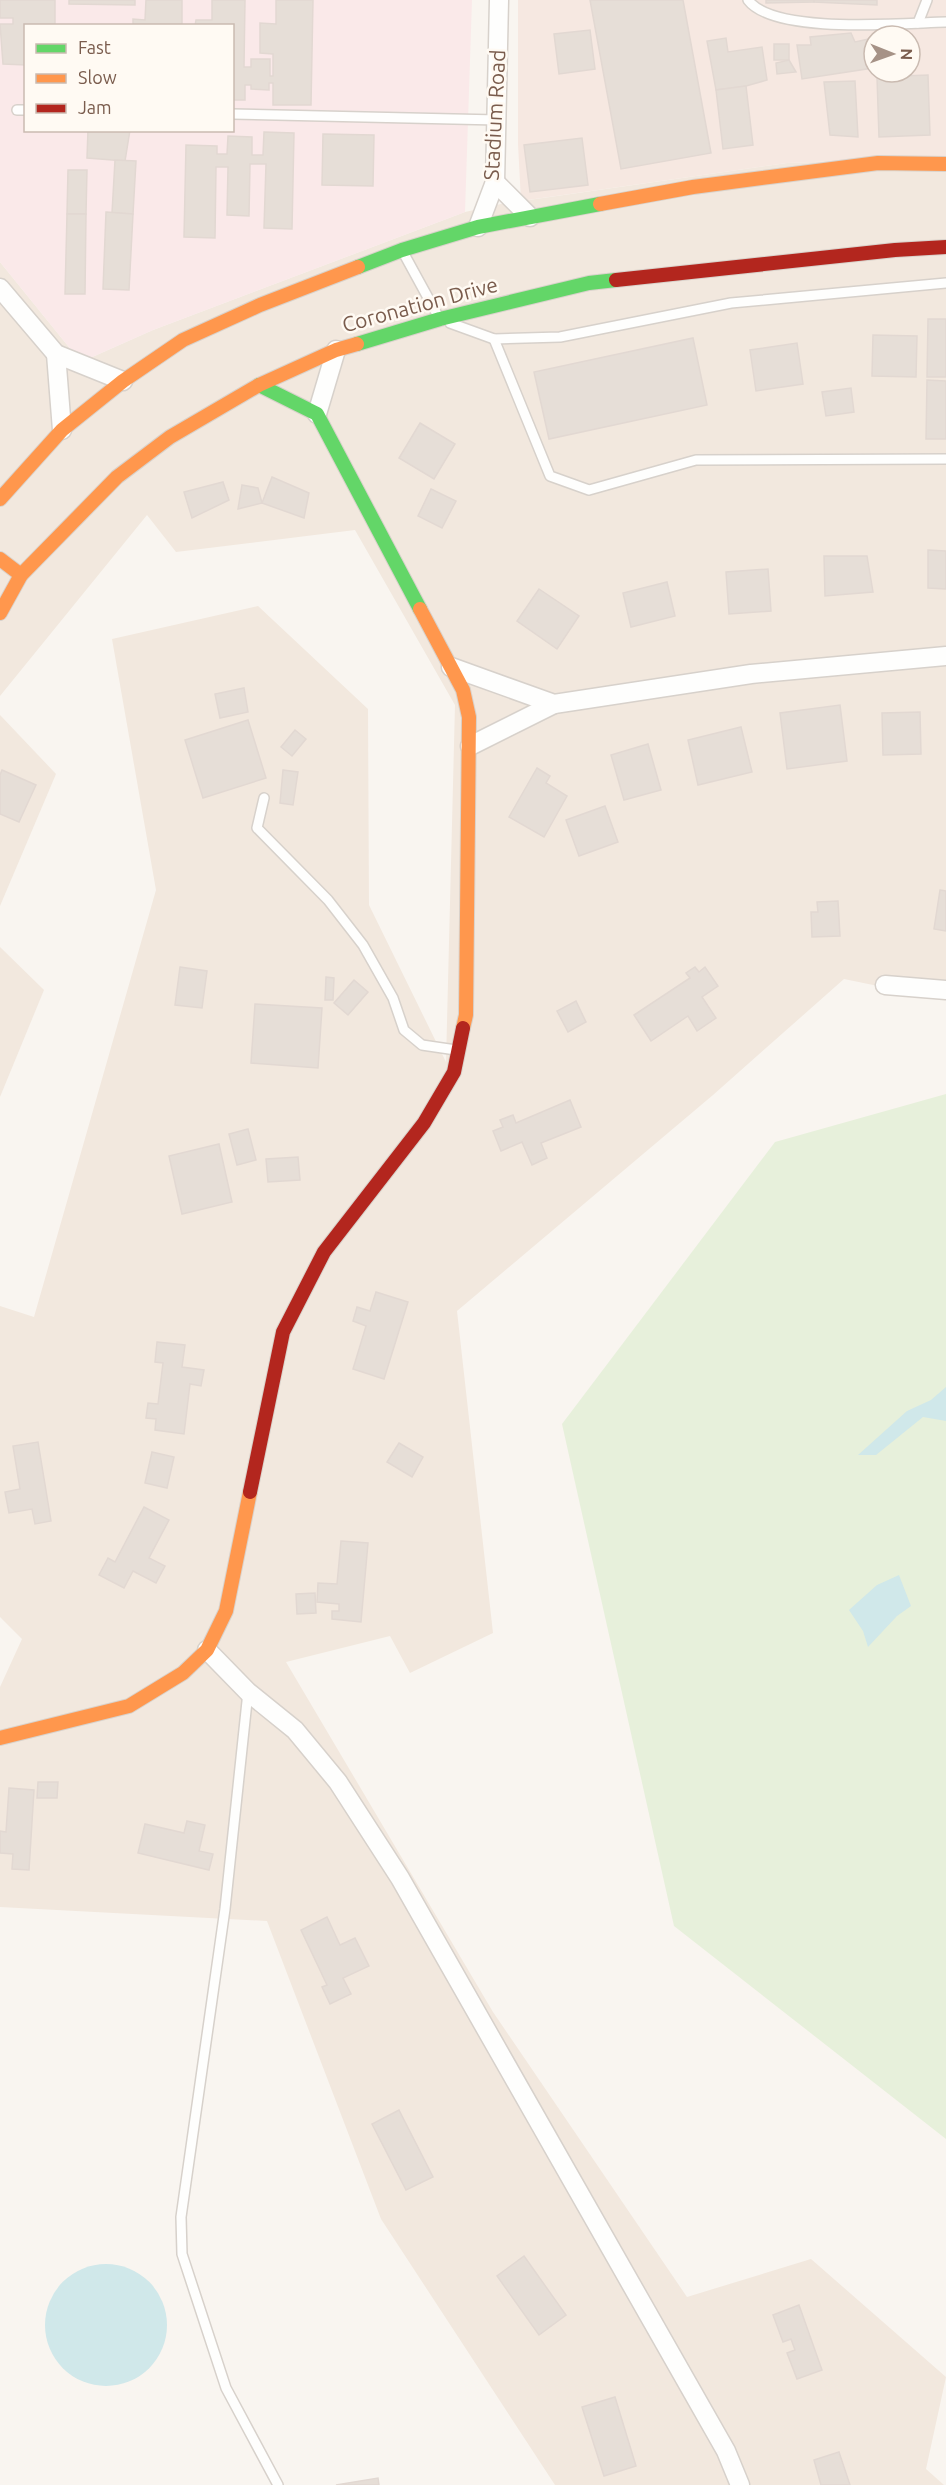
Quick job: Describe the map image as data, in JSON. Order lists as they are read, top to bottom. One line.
{"streets":{"street":["Stadium Road","Coronation Drive"]},"legend":["Fast","Slow","Jam"],"north":"right"}
